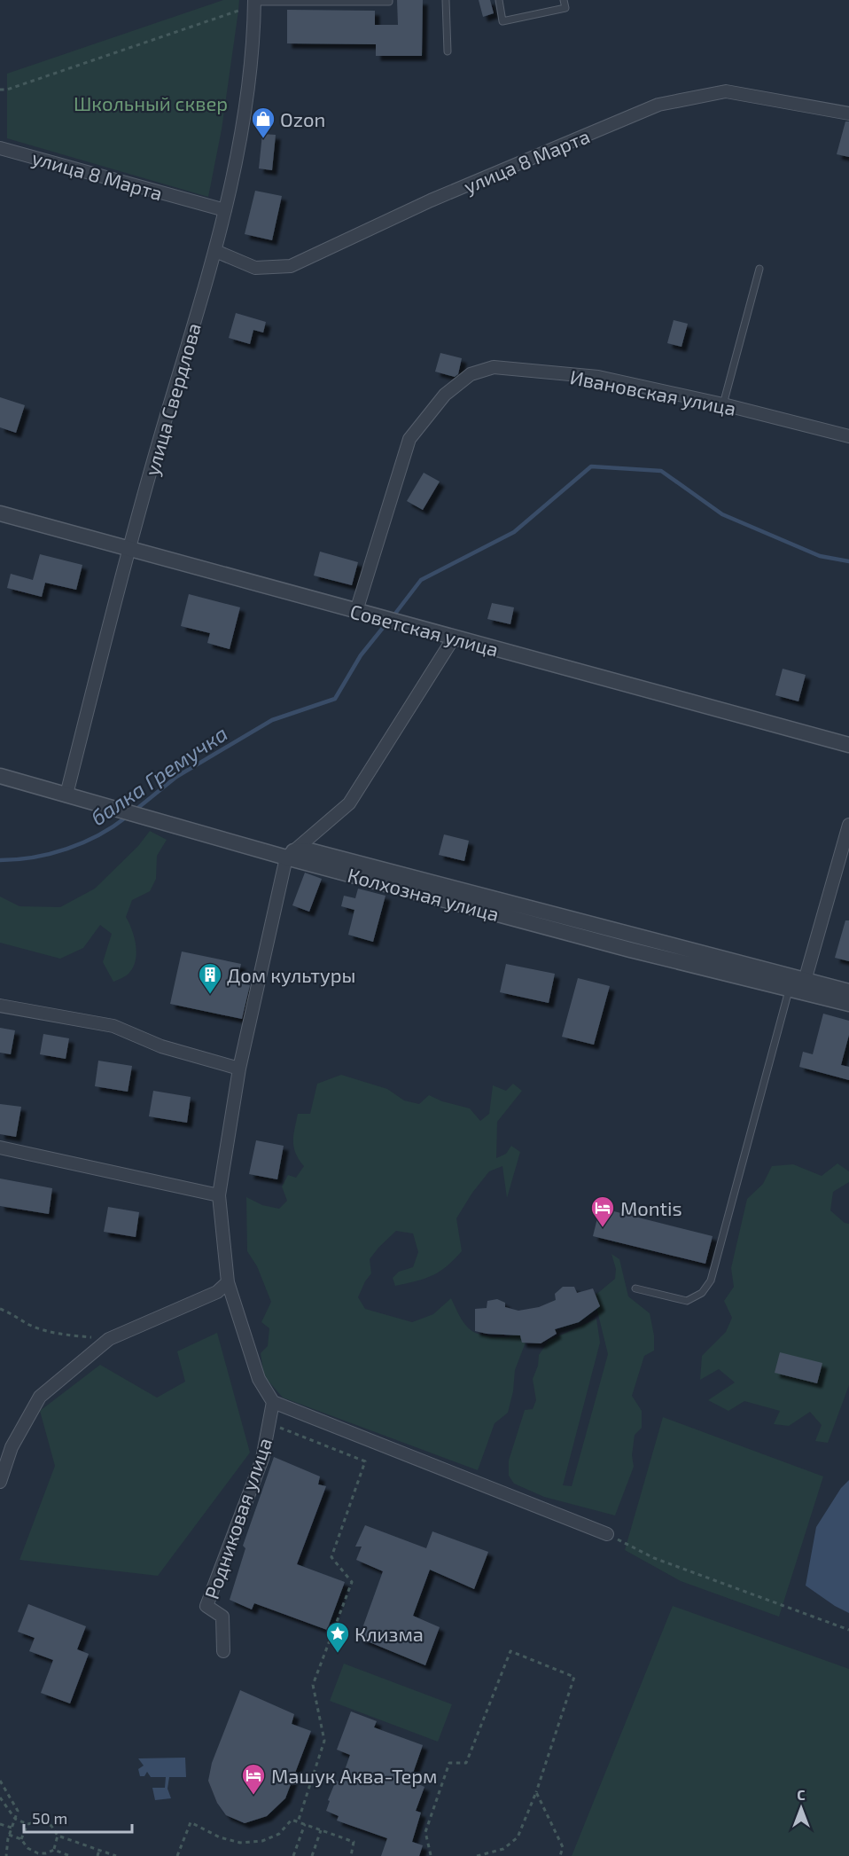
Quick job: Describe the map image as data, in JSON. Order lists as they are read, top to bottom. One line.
{"streets":{"street":["улица 8 Марта","Ивановская улица","улица Свердлова","Советская улица","Колхозная улица","Родниковая улица"]},"crossings":[["улица 8 Марта","улица Свердлова"],["Ивановская улица","Советская улица"],["улица Свердлова","Советская улица"],["улица Свердлова","Колхозная улица"]],"water":["балка Гремучка"],"parks":["Школьный сквер"],"places":{"shop":["Ozon"],"building":["Дом культуры"],"hotel":["Montis","Машук Аква-Терм"],"place":["Клизма"]},"scale_bar":"50 m","north":"top"}
